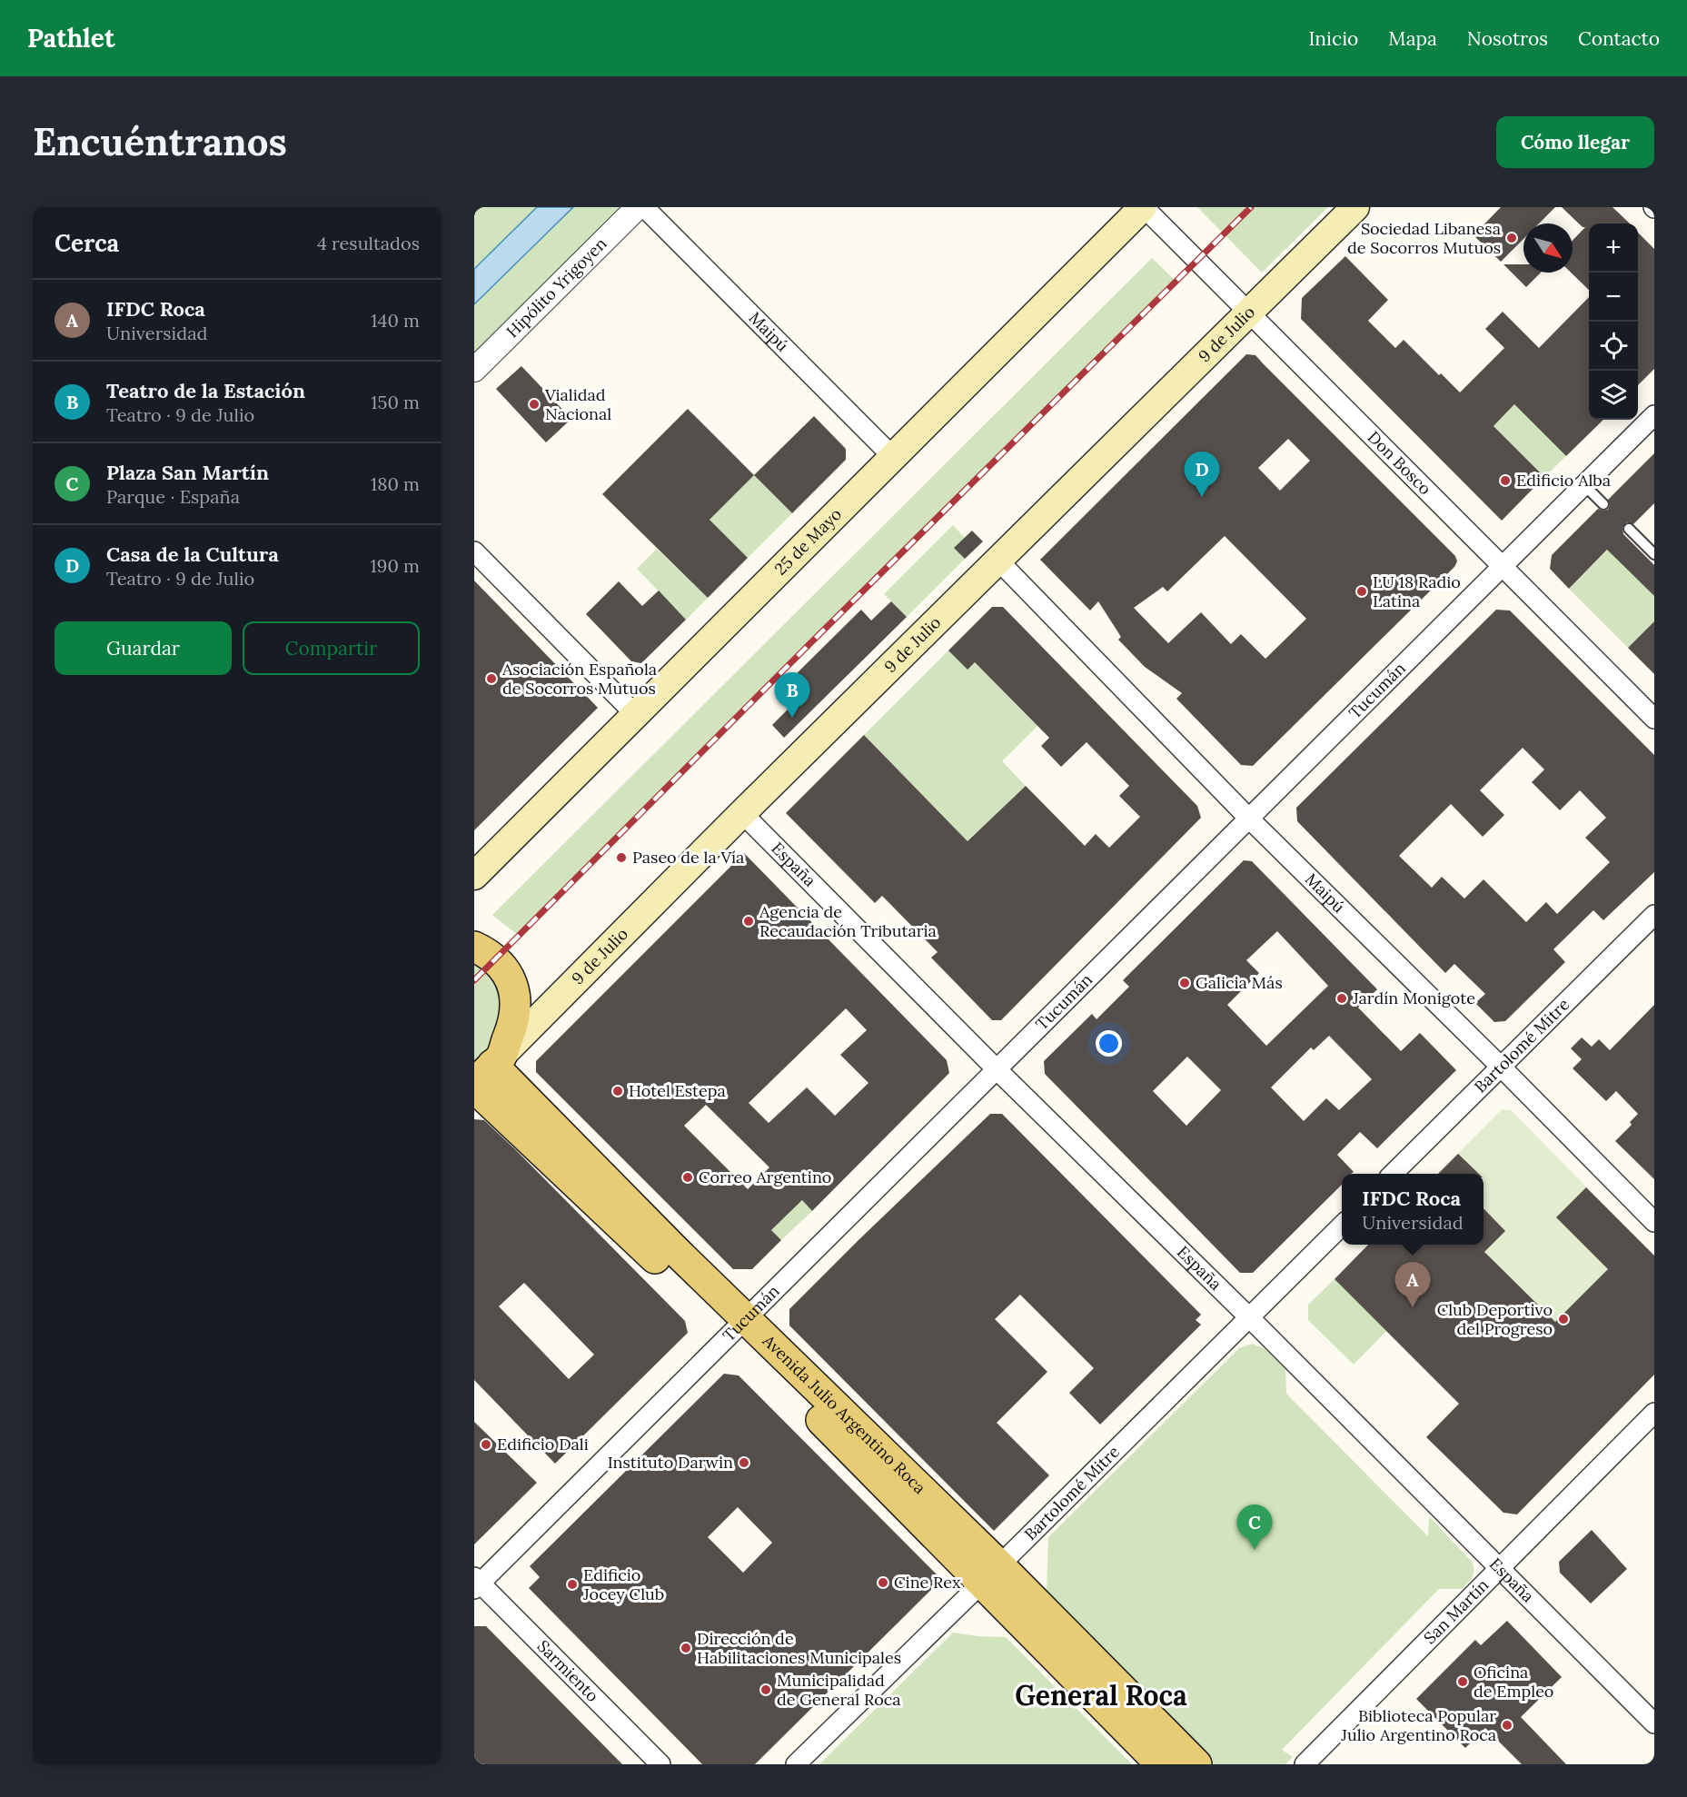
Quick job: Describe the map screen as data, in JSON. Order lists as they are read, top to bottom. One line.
{"streets":{"main road":["9 de Julio","25 de Mayo","Avenida Julio Argentino Roca"],"street":["Hipólito Yrigoyen","Maipú","Don Bosco","Tucumán","España","Bartolomé Mitre","San Martín","Sarmiento"]},"crossings":[["Maipú","9 de Julio"],["Maipú","25 de Mayo"],["Maipú","Tucumán"],["Maipú","Bartolomé Mitre"],["9 de Julio","Don Bosco"],["9 de Julio","España"],["9 de Julio","Avenida Julio Argentino Roca"],["Don Bosco","25 de Mayo"],["Don Bosco","Tucumán"],["Tucumán","España"],["Tucumán","Avenida Julio Argentino Roca"],["Tucumán","Sarmiento"],["España","Bartolomé Mitre"],["España","San Martín"],["Bartolomé Mitre","Avenida Julio Argentino Roca"]],"districts":["General Roca"],"places":["Sociedad Libanesa de Socorros Mutuos","Vialidad Nacional","Edificio Alba","LU 18 Radio Latina","Asociación Española de Socorros Mutuos","Paseo de la Vía","Agencia de Recaudación Tributaria","Galicia Más","Jardín Monigote","Hotel Estepa","Correo Argentino","Club Deportivo del Progreso","Edificio Dali","Instituto Darwin","Cine Rex","Edificio Jocey Club","Dirección de Habilitaciones Municipales","Oficina de Empleo","Municipalidad de General Roca","Biblioteca Popular Julio Argentino Roca"],"north":"bottom right","page":{"header":"Pathlet","nav":["Inicio","Mapa","Nosotros","Contacto"],"buttons":["Cómo llegar",["Guardar","Compartir"]],"title":"Encuéntranos","heading":["Cerca","4 resultados"],"map_buttons":["+","−"],"list":[{"mark":"A","name":"IFDC Roca","note":"Universidad","value":"140 m"},{"mark":"B","name":"Teatro de la Estación","note":"Teatro · 9 de Julio","value":"150 m"},{"mark":"C","name":"Plaza San Martín","note":"Parque · España","value":"180 m"},{"mark":"D","name":"Casa de la Cultura","note":"Teatro · 9 de Julio","value":"190 m"}],"pins":["D","B","A","C"],"popup":["IFDC Roca","Universidad"]}}
